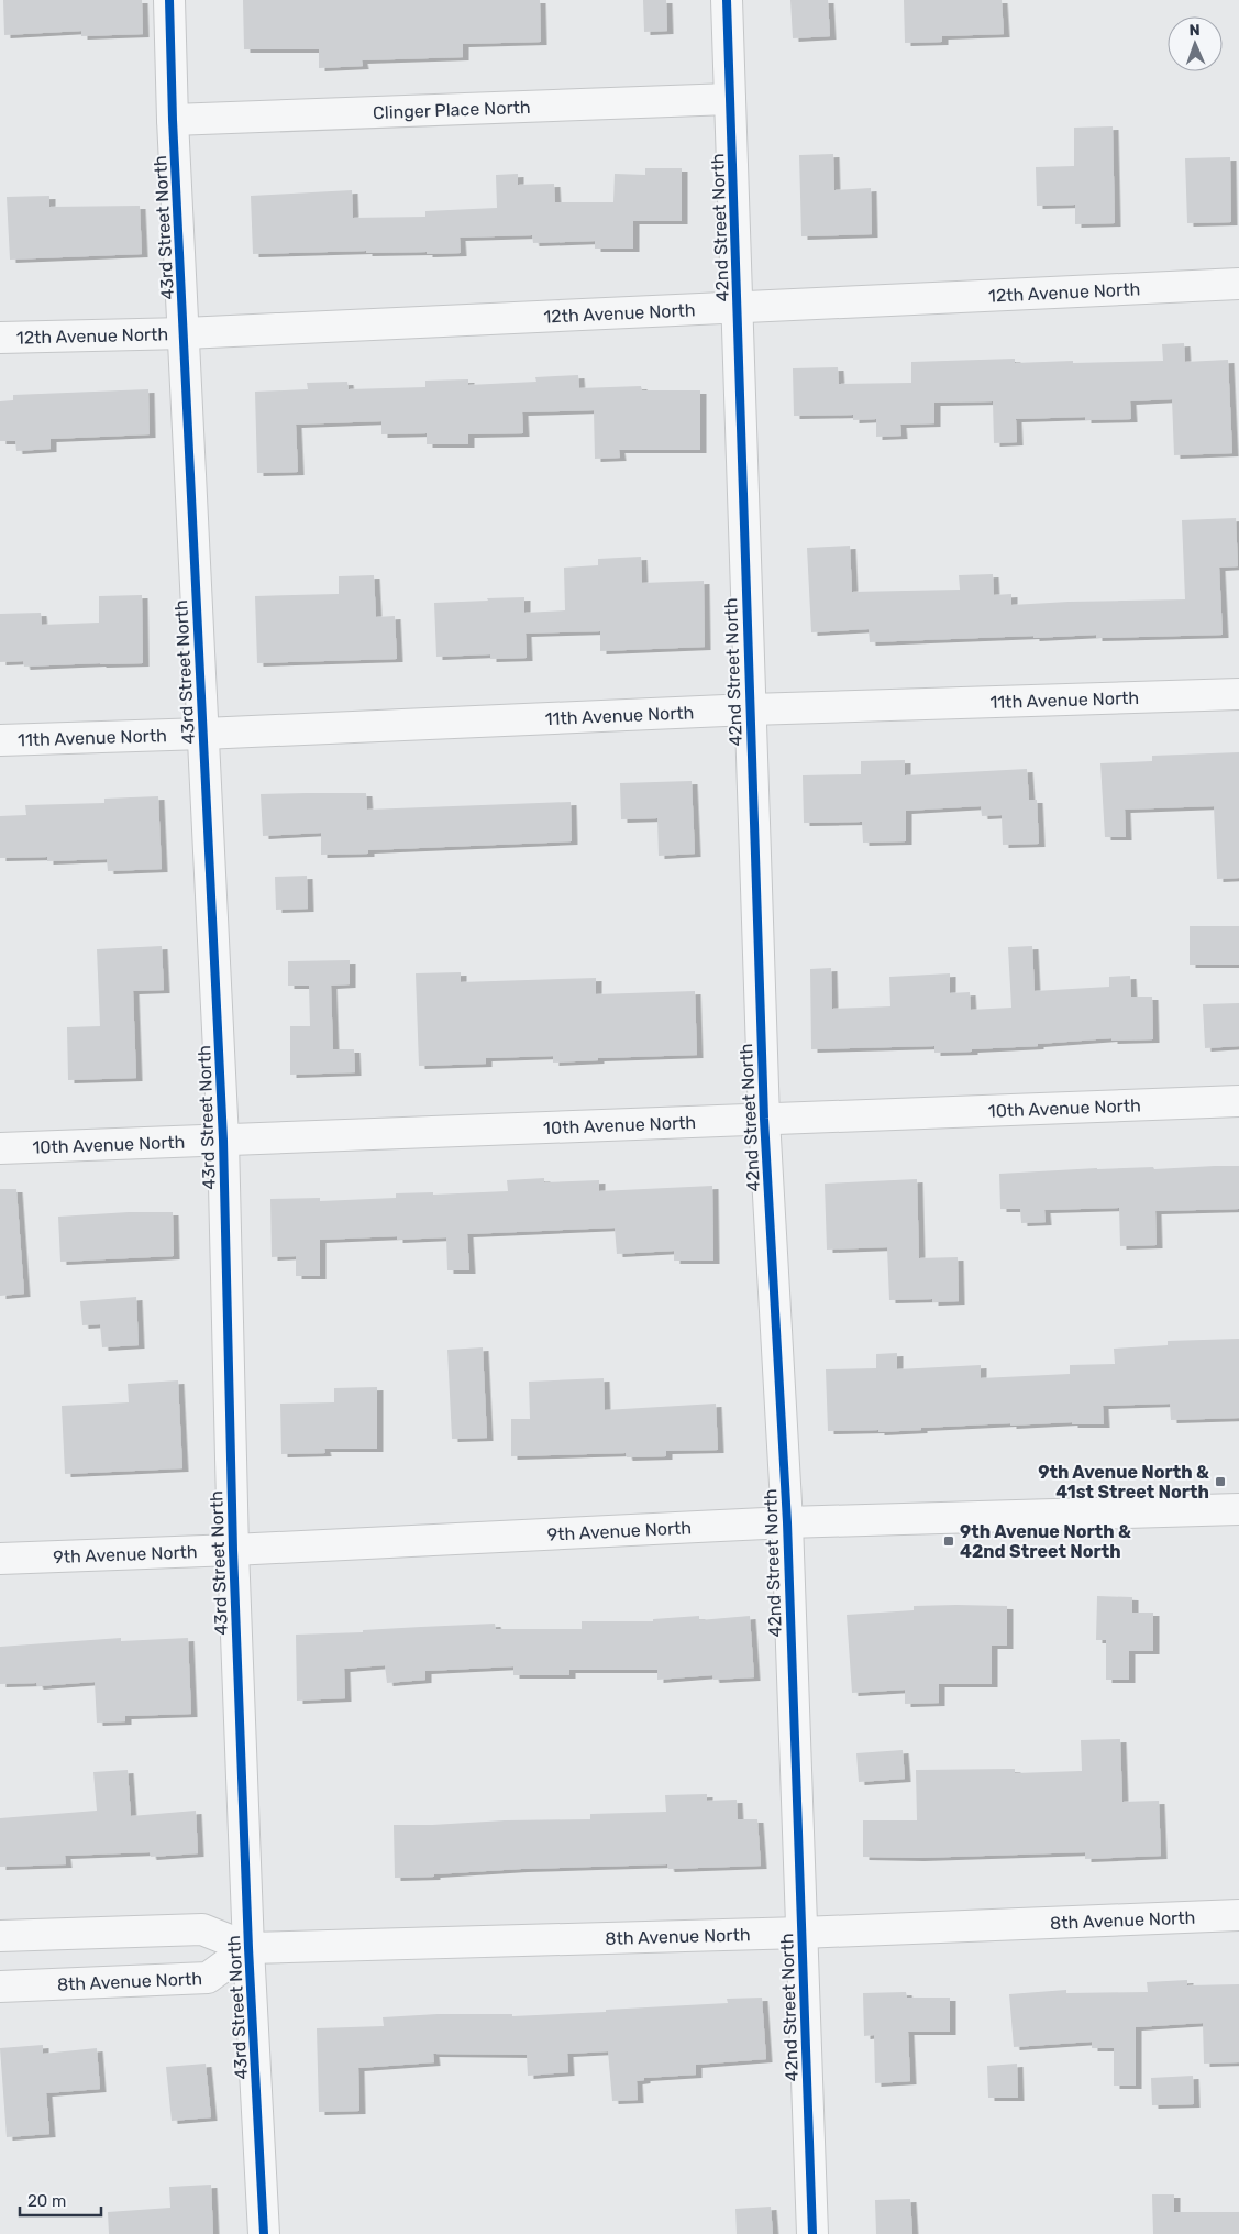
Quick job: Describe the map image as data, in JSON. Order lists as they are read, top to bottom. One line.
{"streets":{"street":["Clinger Place North","43rd Street North","42nd Street North","12th Avenue North","11th Avenue North","10th Avenue North","9th Avenue North","8th Avenue North"]},"crossings":[["Clinger Place North","43rd Street North"],["Clinger Place North","42nd Street North"],["43rd Street North","12th Avenue North"],["43rd Street North","11th Avenue North"],["43rd Street North","10th Avenue North"],["43rd Street North","9th Avenue North"],["43rd Street North","8th Avenue North"],["42nd Street North","12th Avenue North"],["42nd Street North","11th Avenue North"],["42nd Street North","10th Avenue North"],["42nd Street North","9th Avenue North"],["42nd Street North","8th Avenue North"]],"places":{"transit":["9th Avenue North & 41st Street North","9th Avenue North & 42nd Street North"]},"scale_bar":"20 m","north":"top"}
